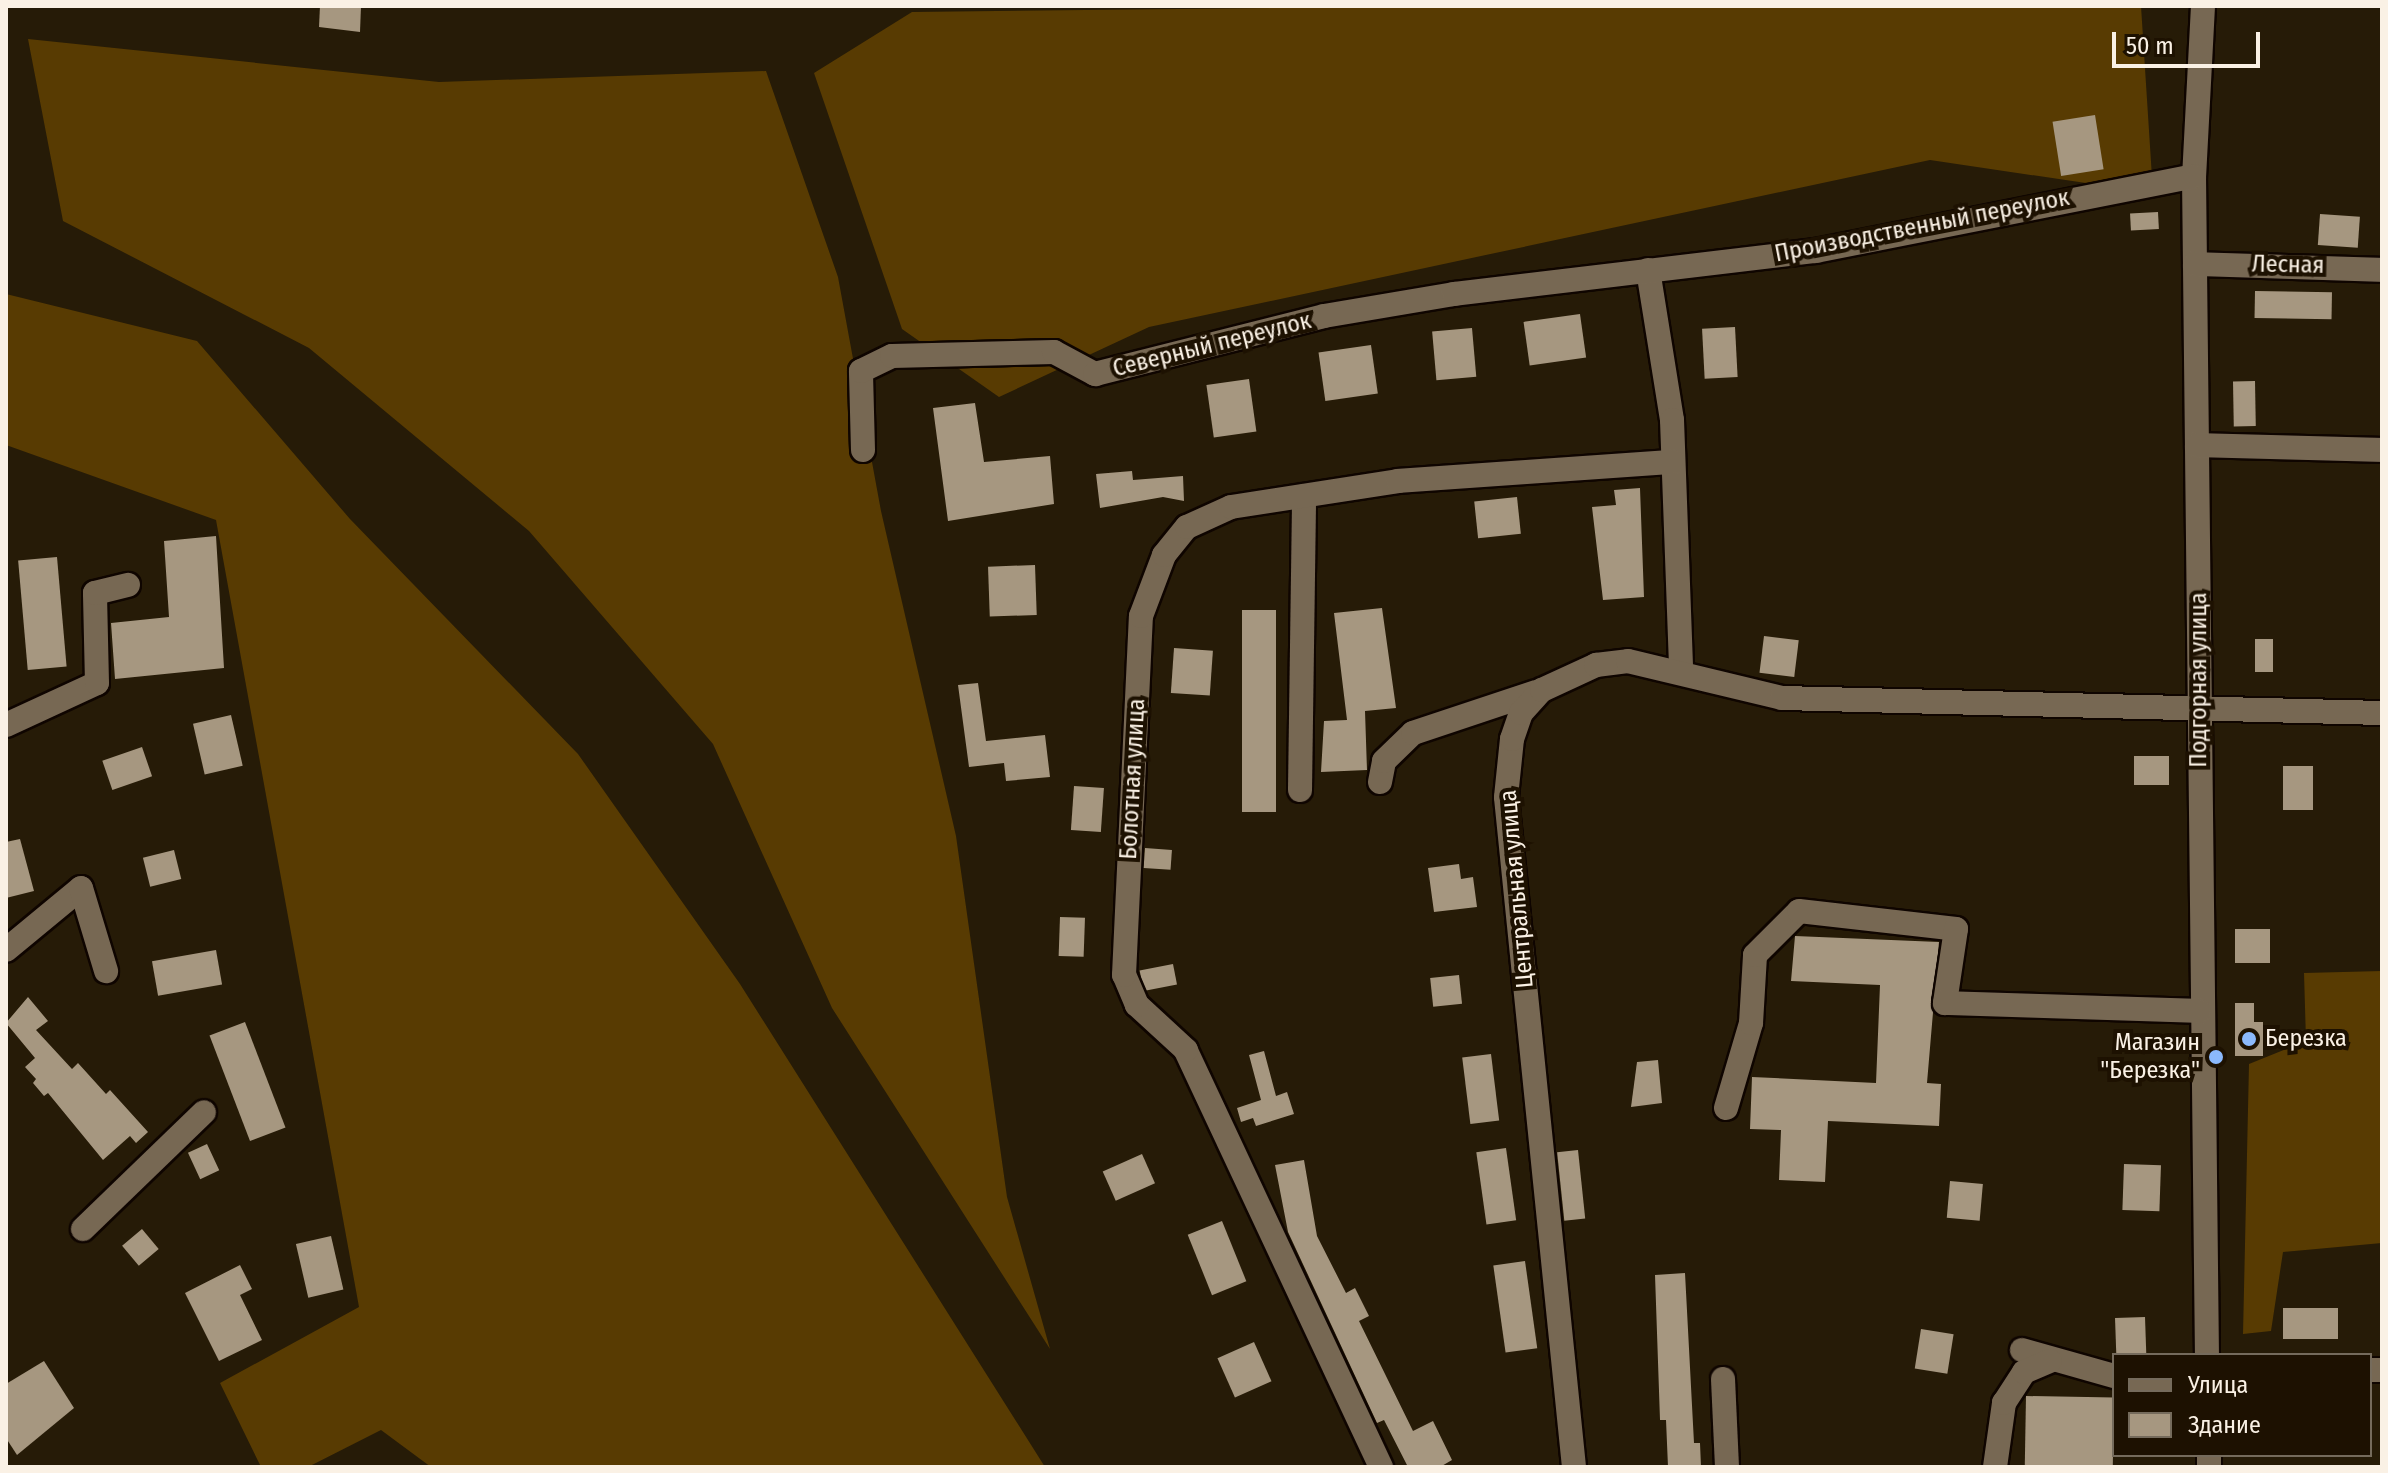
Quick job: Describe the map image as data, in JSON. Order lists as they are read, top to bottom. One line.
{"streets":{"street":["Производственный переулок","Лесная","Северный переулок","Подгорная улица","Болотная улица","Центральная улица"]},"crossings":[["Производственный переулок","Северный переулок"],["Производственный переулок","Подгорная улица"],["Лесная","Подгорная улица"],["Подгорная улица","Центральная улица"]],"places":["Березка","Магазин \"Березка\""],"legend":["Улица","Здание"],"scale_bar":"50 m"}
